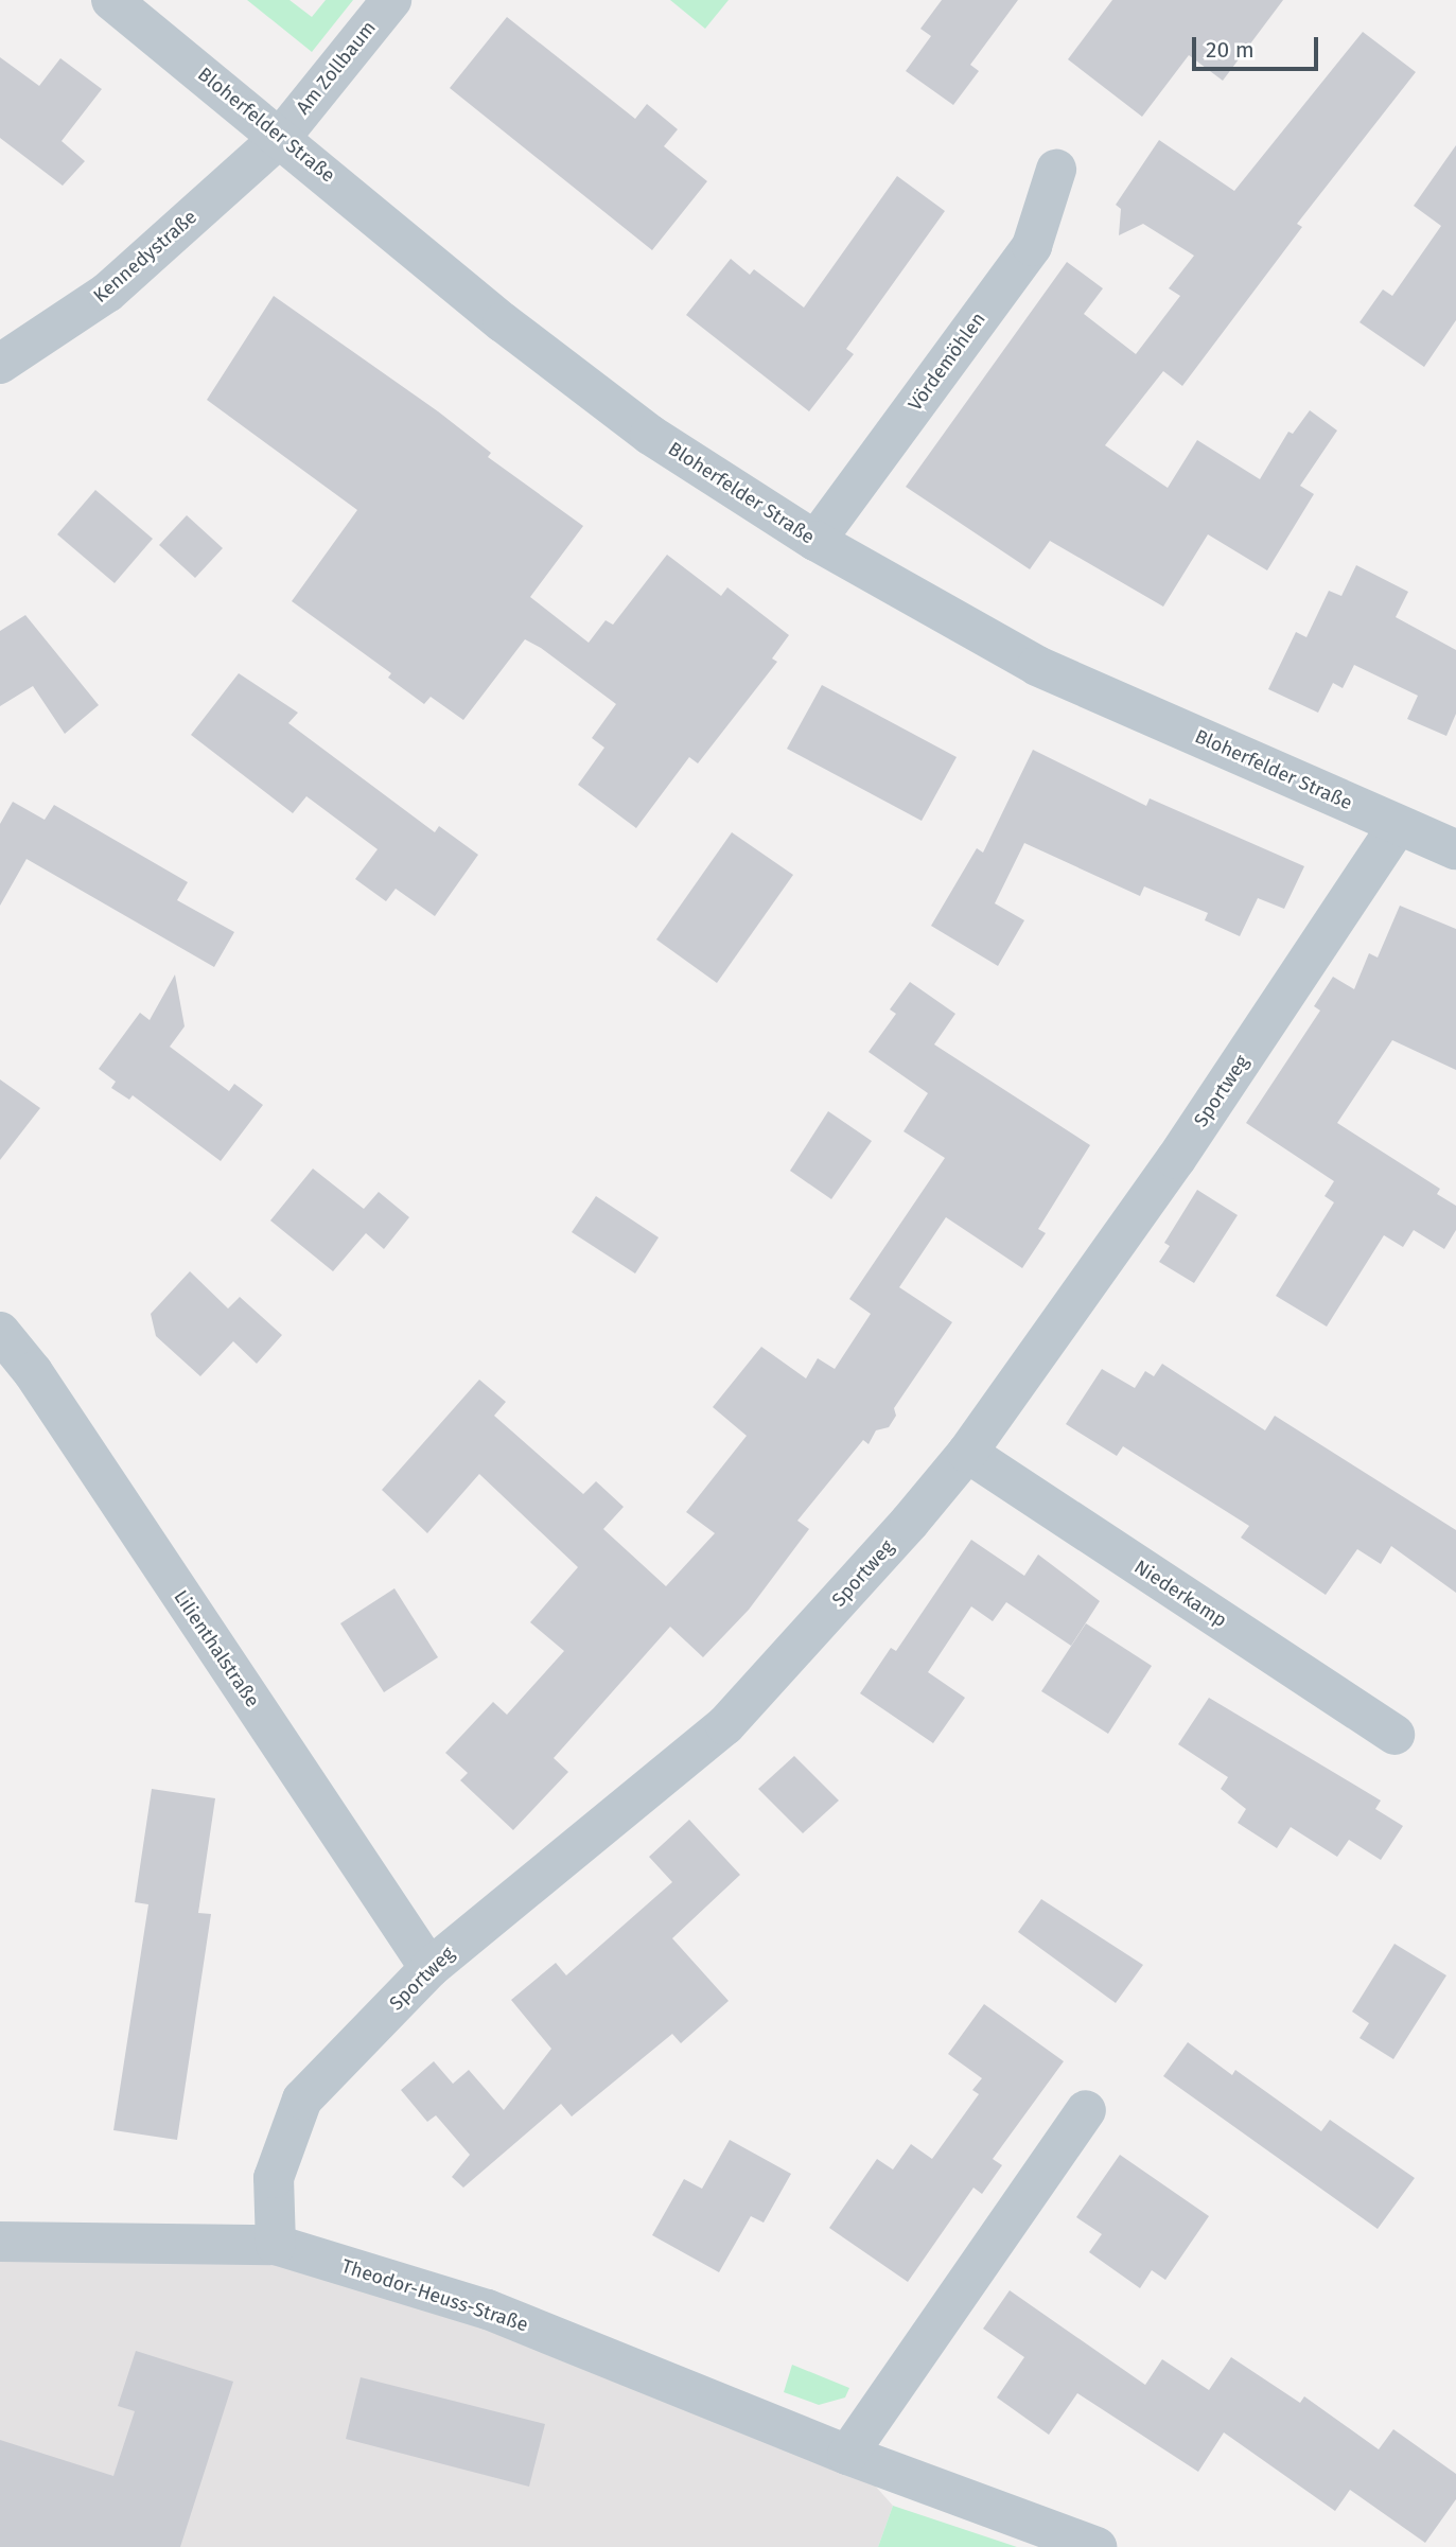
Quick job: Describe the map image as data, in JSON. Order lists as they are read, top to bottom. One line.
{"streets":{"street":["Am Zollbaum","Bloherfelder Straße","Kennedystraße","Vördemöhlen","Sportweg","Niederkamp","Lilienthalstraße","Theodor-Heuss-Straße"]},"crossings":[["Am Zollbaum","Bloherfelder Straße"],["Am Zollbaum","Kennedystraße"],["Bloherfelder Straße","Kennedystraße"],["Bloherfelder Straße","Vördemöhlen"],["Bloherfelder Straße","Sportweg"],["Sportweg","Niederkamp"],["Sportweg","Lilienthalstraße"],["Sportweg","Theodor-Heuss-Straße"]],"scale_bar":"20 m"}
